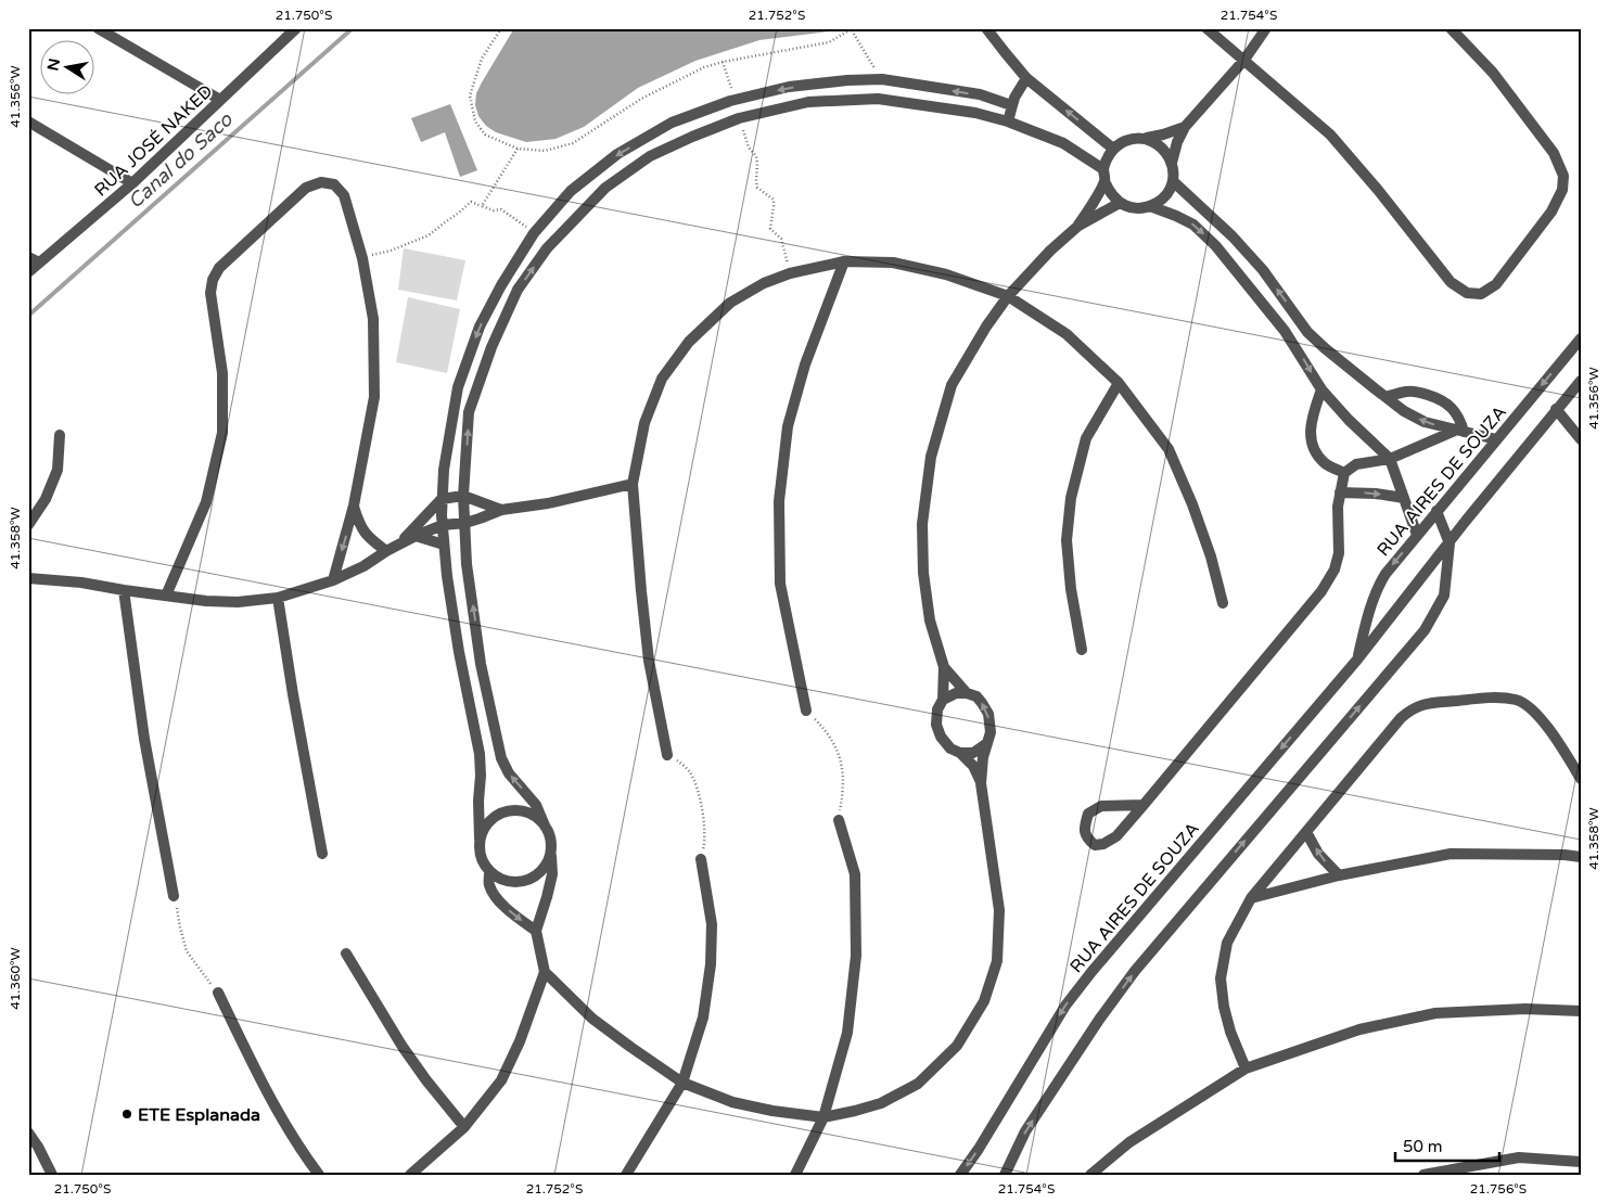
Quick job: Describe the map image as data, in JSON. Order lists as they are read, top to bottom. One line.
{"streets":{"street":["RUA JOSÉ NAKED","RUA AIRES DE SOUZA"]},"water":["Canal do Saco"],"places":["ETE Esplanada"],"scale_bar":"50 m","north":"left","coordinates":["21.750°S","21.752°S","21.754°S","41.356°W","41.358°W","41.360°W","21.756°S"]}
